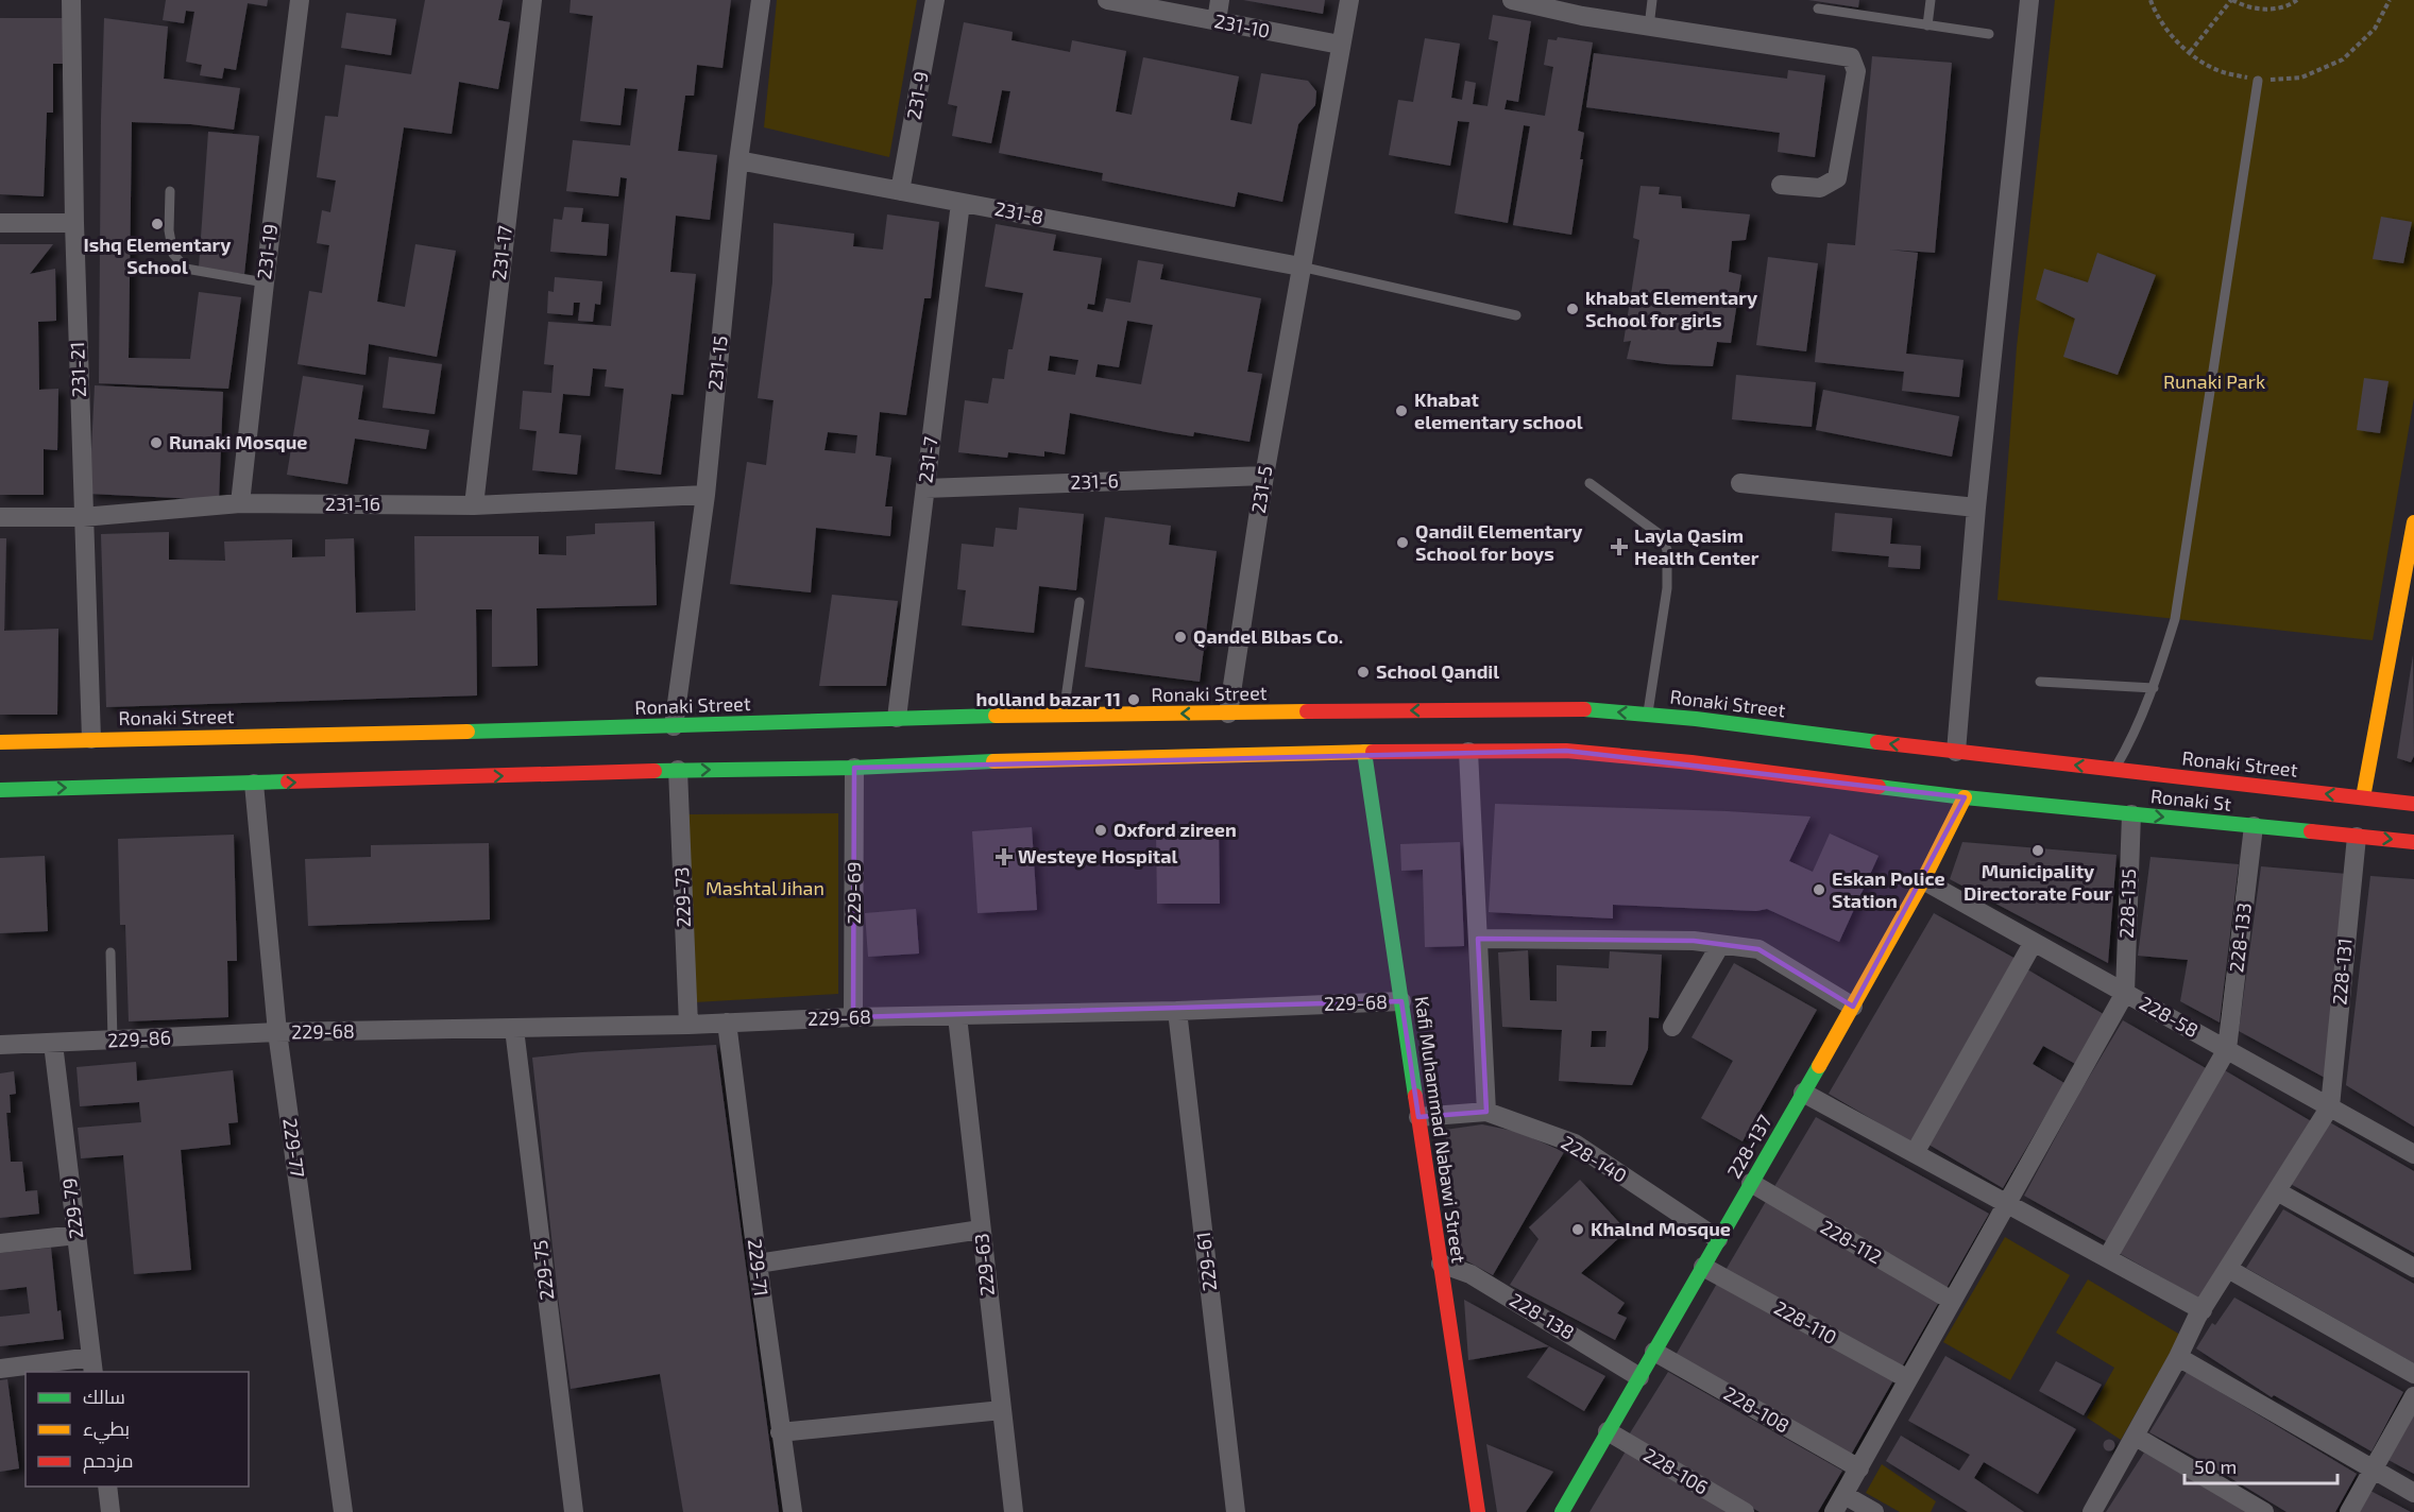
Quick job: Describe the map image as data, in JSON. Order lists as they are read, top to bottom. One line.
{"streets":{"main road":["Ronaki Street","Ronaki St","Kafi Muhammad Nabawi Street","228-137"],"street":["231-10","231-9","231-8","231-19","231-17","231-15","231-21","231-7","231-6","231-5","231-16","229-69","229-73","228-135","228-133","228-131","229-68","228-58","229-86","229-77","228-140","229-79","228-112","229-61","229-63","229-71","229-75","228-138","228-110","228-108","228-106"]},"crossings":[["231-10","231-5"],["231-9","231-8"],["231-8","231-15"],["231-8","231-7"],["231-8","231-5"],["231-19","231-16"],["231-17","231-16"],["231-15","231-16"],["231-15","Ronaki Street"],["231-21","231-16"],["231-21","Ronaki Street"],["231-7","231-6"],["231-7","Ronaki Street"],["231-6","231-5"],["231-5","Ronaki Street"],["Ronaki St","228-135"],["Ronaki St","228-133"],["Ronaki St","228-131"],["Ronaki St","228-137"],["229-69","229-68"],["229-73","229-68"],["228-135","228-58"],["228-133","228-58"],["228-131","228-58"],["229-68","229-86"],["229-68","Kafi Muhammad Nabawi Street"],["229-68","229-77"],["229-68","229-61"],["229-68","229-63"],["229-68","229-71"],["229-68","229-75"],["228-58","228-137"],["229-86","229-77"],["229-86","229-79"],["Kafi Muhammad Nabawi Street","228-140"],["Kafi Muhammad Nabawi Street","228-138"],["228-137","228-140"],["228-137","228-112"],["228-137","228-138"],["228-137","228-110"],["228-137","228-108"],["228-137","228-106"]],"one_way":["Ronaki St"],"parks":["Runaki Park","Mashtal Jihan"],"places":{"other":["Ishq Elementary School","khabat Elementary School for girls","Khabat elementary school","Runaki Mosque","Qandil Elementary School for boys","Qandel Blbas Co.","School Qandil","holland bazar 11","Oxford zireen","Municipality Directorate Four","Eskan Police Station","Khalnd Mosque"],"health":["Layla Qasim Health Center","Westeye Hospital"]},"legend":["سالك","بطيء","مزدحم"],"scale_bar":"50 m"}
